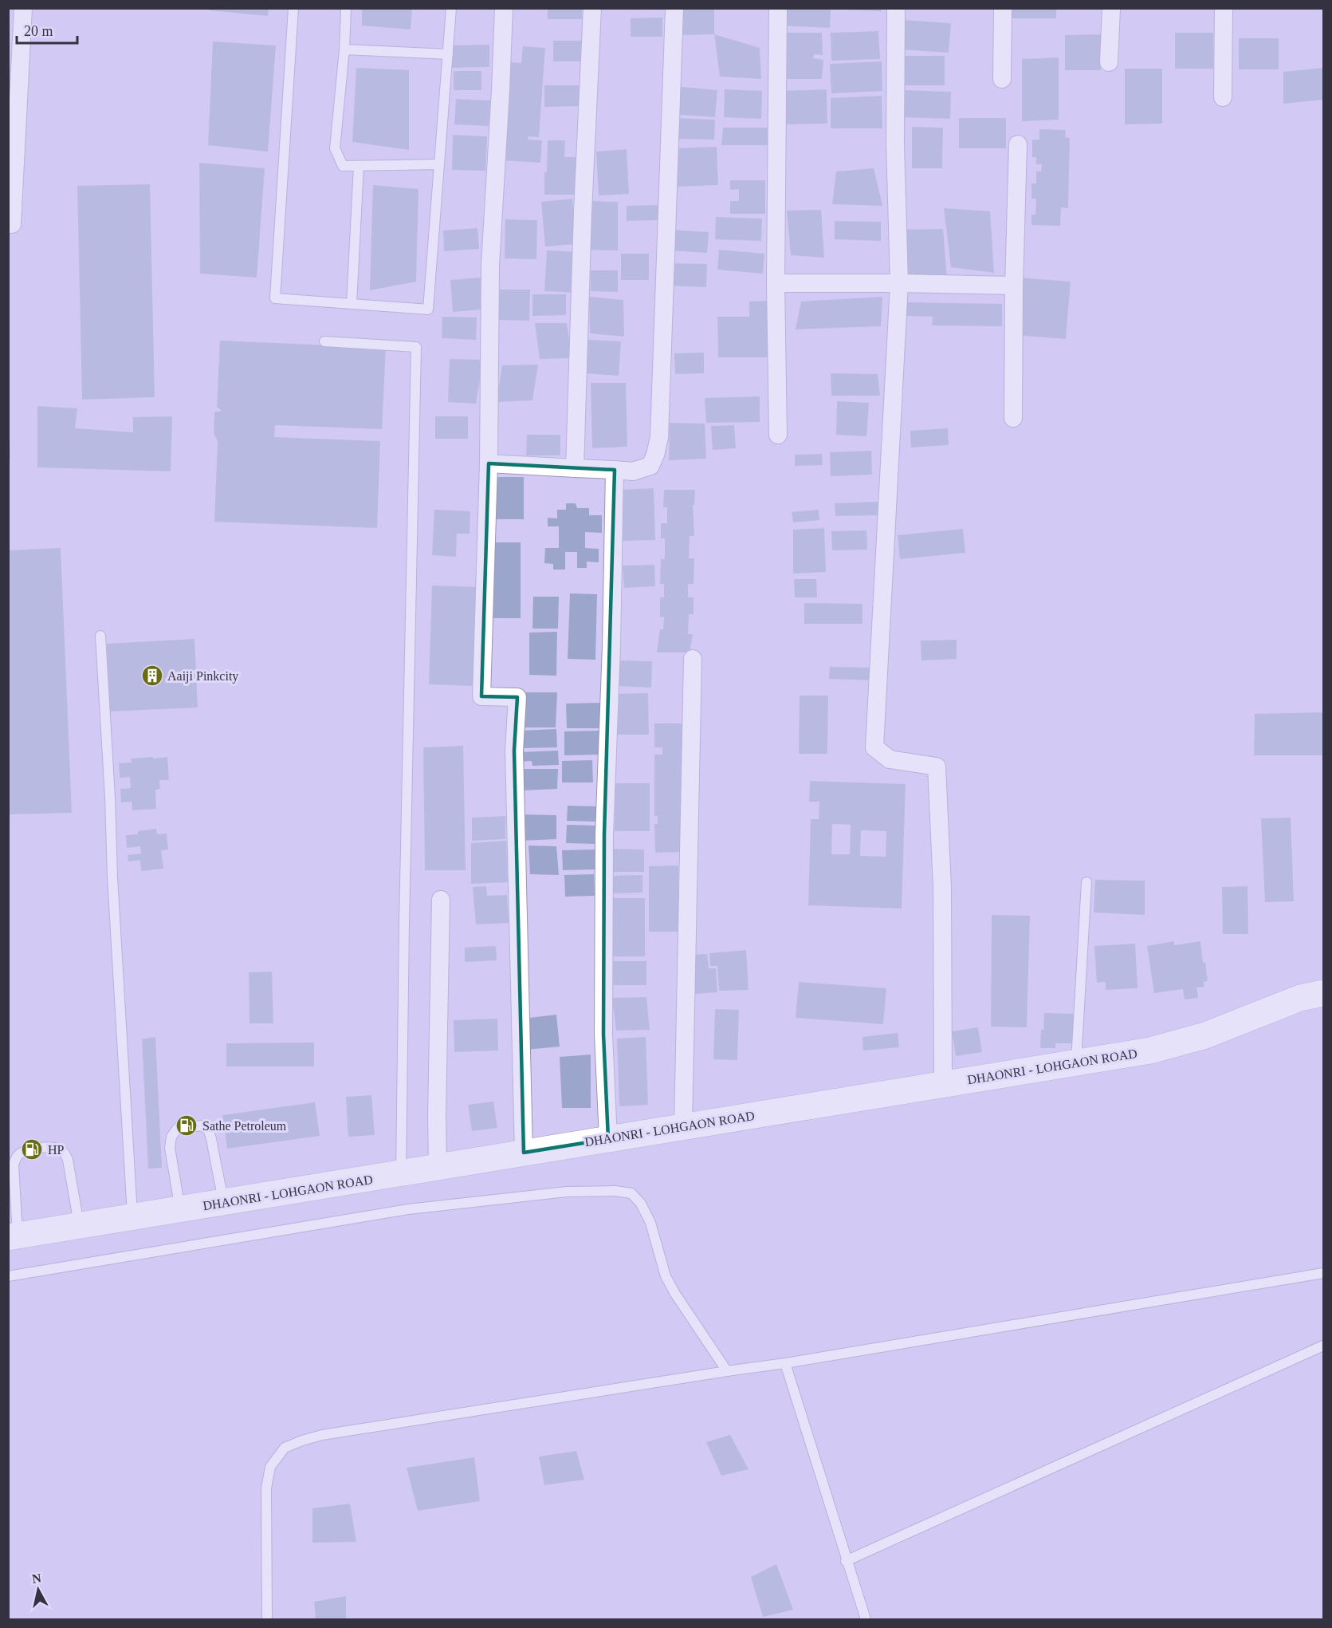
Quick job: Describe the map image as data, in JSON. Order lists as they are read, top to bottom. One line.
{"streets":{"main road":["DHAONRI - LOHGAON ROAD"]},"places":{"building":["Aaiji Pinkcity"],"fuel station":["Sathe Petroleum","HP"]},"scale_bar":"20 m","north":"top"}
